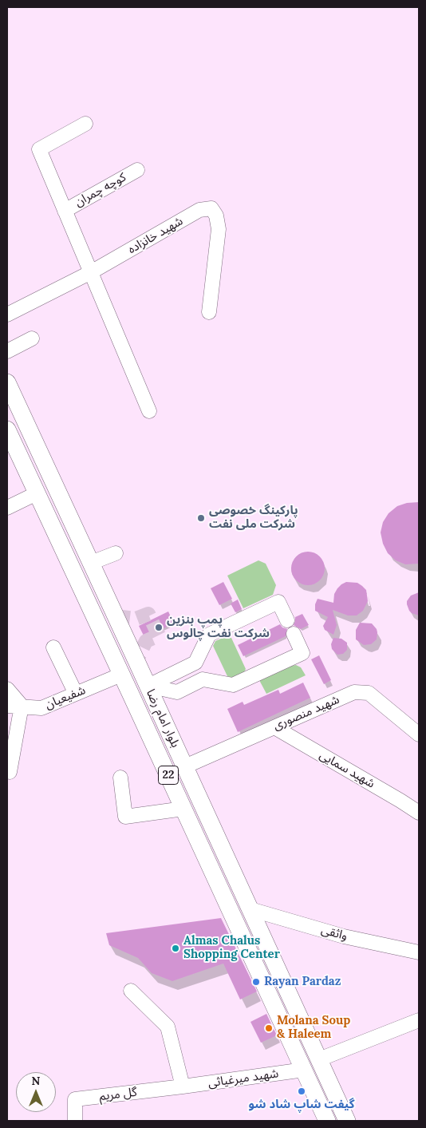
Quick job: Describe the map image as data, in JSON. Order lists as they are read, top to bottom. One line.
{"streets":{"main road":["بلوار امام رضا","22"],"street":["کوچه چمران","شهید خانزاده","شفیعیان","شهید منصوری","شهید سمایی","واثقی","شهید میرغیاثی","گل مریم"]},"crossings":[["شفیعیان","بلوار امام رضا"],["شهید منصوری","بلوار امام رضا"],["شهید منصوری","شهید سمایی"],["بلوار امام رضا","واثقی"],["بلوار امام رضا","شهید میرغیاثی"],["شهید میرغیاثی","گل مریم"]],"places":["پارکینگ خصوصی شرکت ملی نفت","پمپ بنزین شرکت نفت چالوس","Almas Chalus Shopping Center","Rayan Pardaz","Molana Soup & Haleem","گیفت شاپ شاد شو"],"north":"top"}
